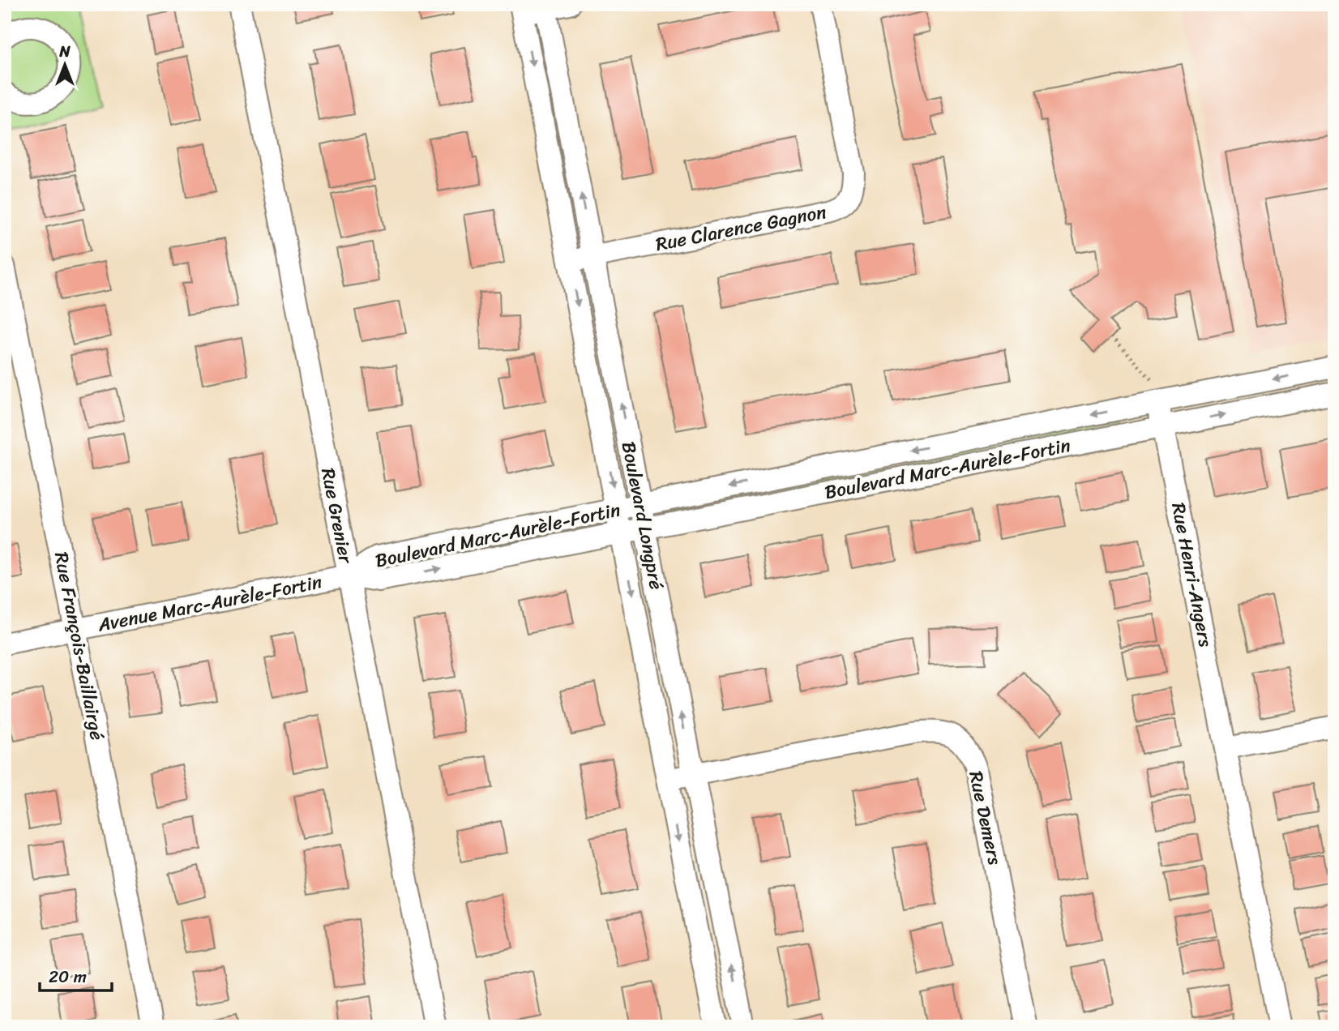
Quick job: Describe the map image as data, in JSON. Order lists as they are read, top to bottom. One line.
{"streets":{"street":["Rue Clarence Gagnon","Boulevard Marc-Aurèle-Fortin","Rue Grenier","Boulevard Longpré","Rue Henri-Angers","Avenue Marc-Aurèle-Fortin","Rue François-Baillairgé","Rue Demers"]},"crossings":[["Rue Clarence Gagnon","Boulevard Longpré"],["Boulevard Marc-Aurèle-Fortin","Rue Grenier"],["Boulevard Marc-Aurèle-Fortin","Boulevard Longpré"],["Boulevard Marc-Aurèle-Fortin","Rue Henri-Angers"],["Boulevard Marc-Aurèle-Fortin","Avenue Marc-Aurèle-Fortin"],["Rue Grenier","Avenue Marc-Aurèle-Fortin"],["Boulevard Longpré","Rue Demers"],["Avenue Marc-Aurèle-Fortin","Rue François-Baillairgé"]],"scale_bar":"20 m","north":"top"}
